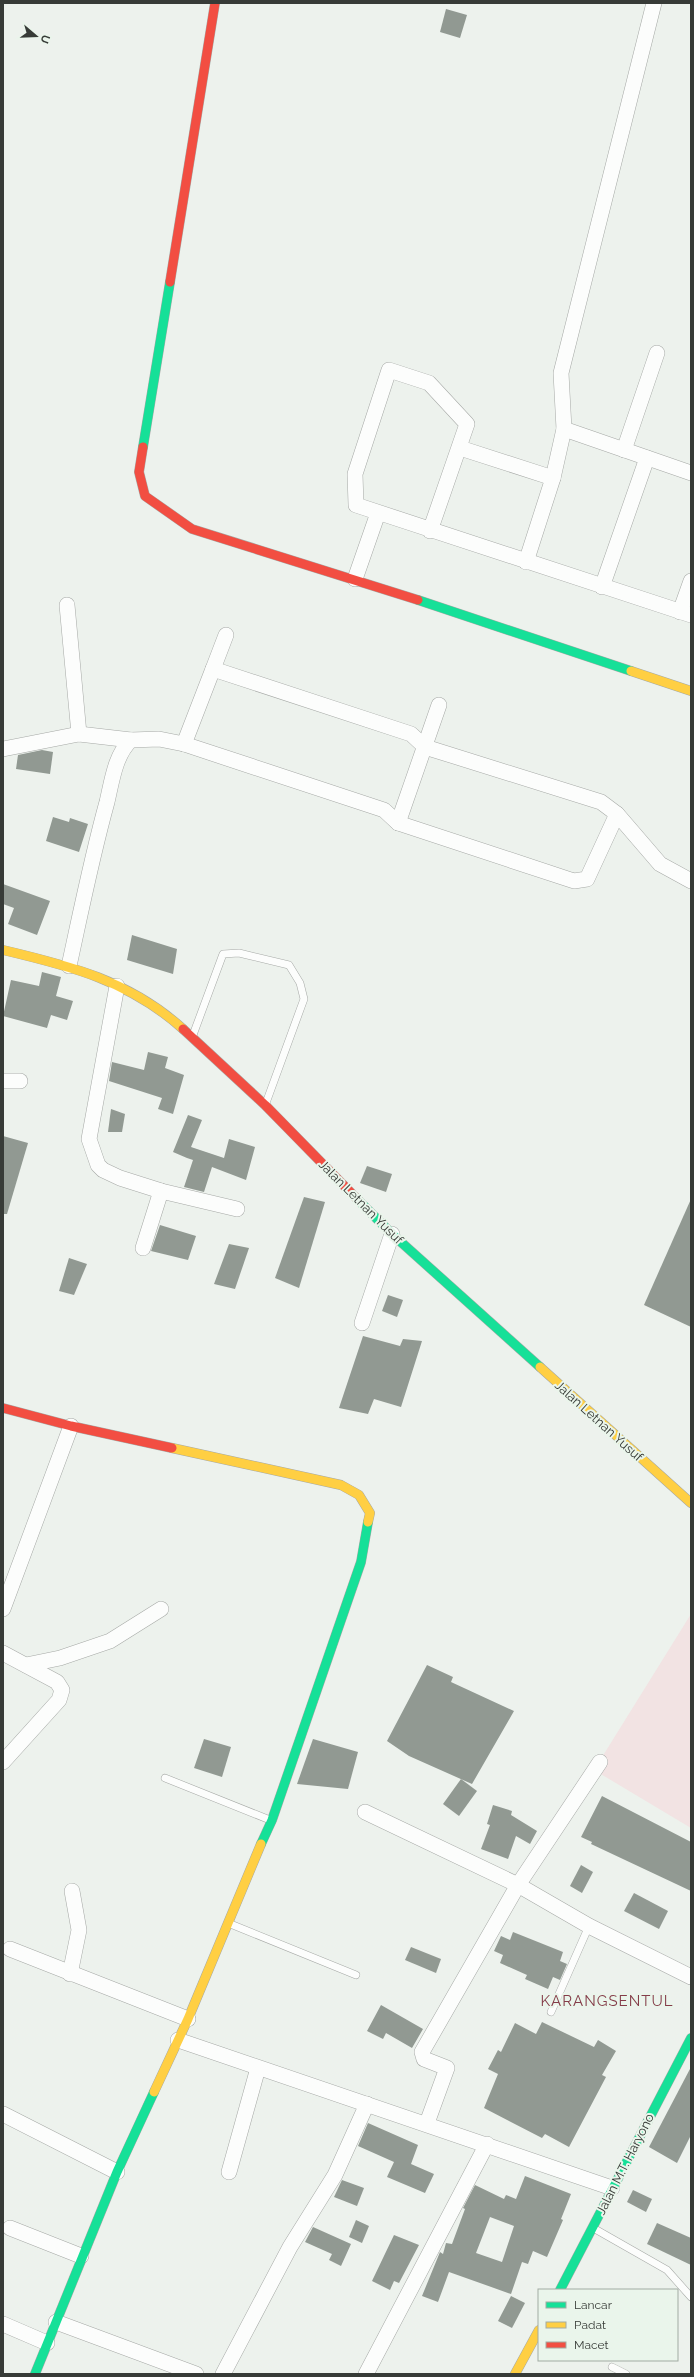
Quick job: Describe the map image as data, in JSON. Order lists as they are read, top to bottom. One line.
{"streets":{"street":["Jalan Letnan Yusuf","Jalan M.T. Haryono"]},"districts":["KARANGSENTUL"],"legend":["Lancar","Padat","Macet"],"north":"right"}
